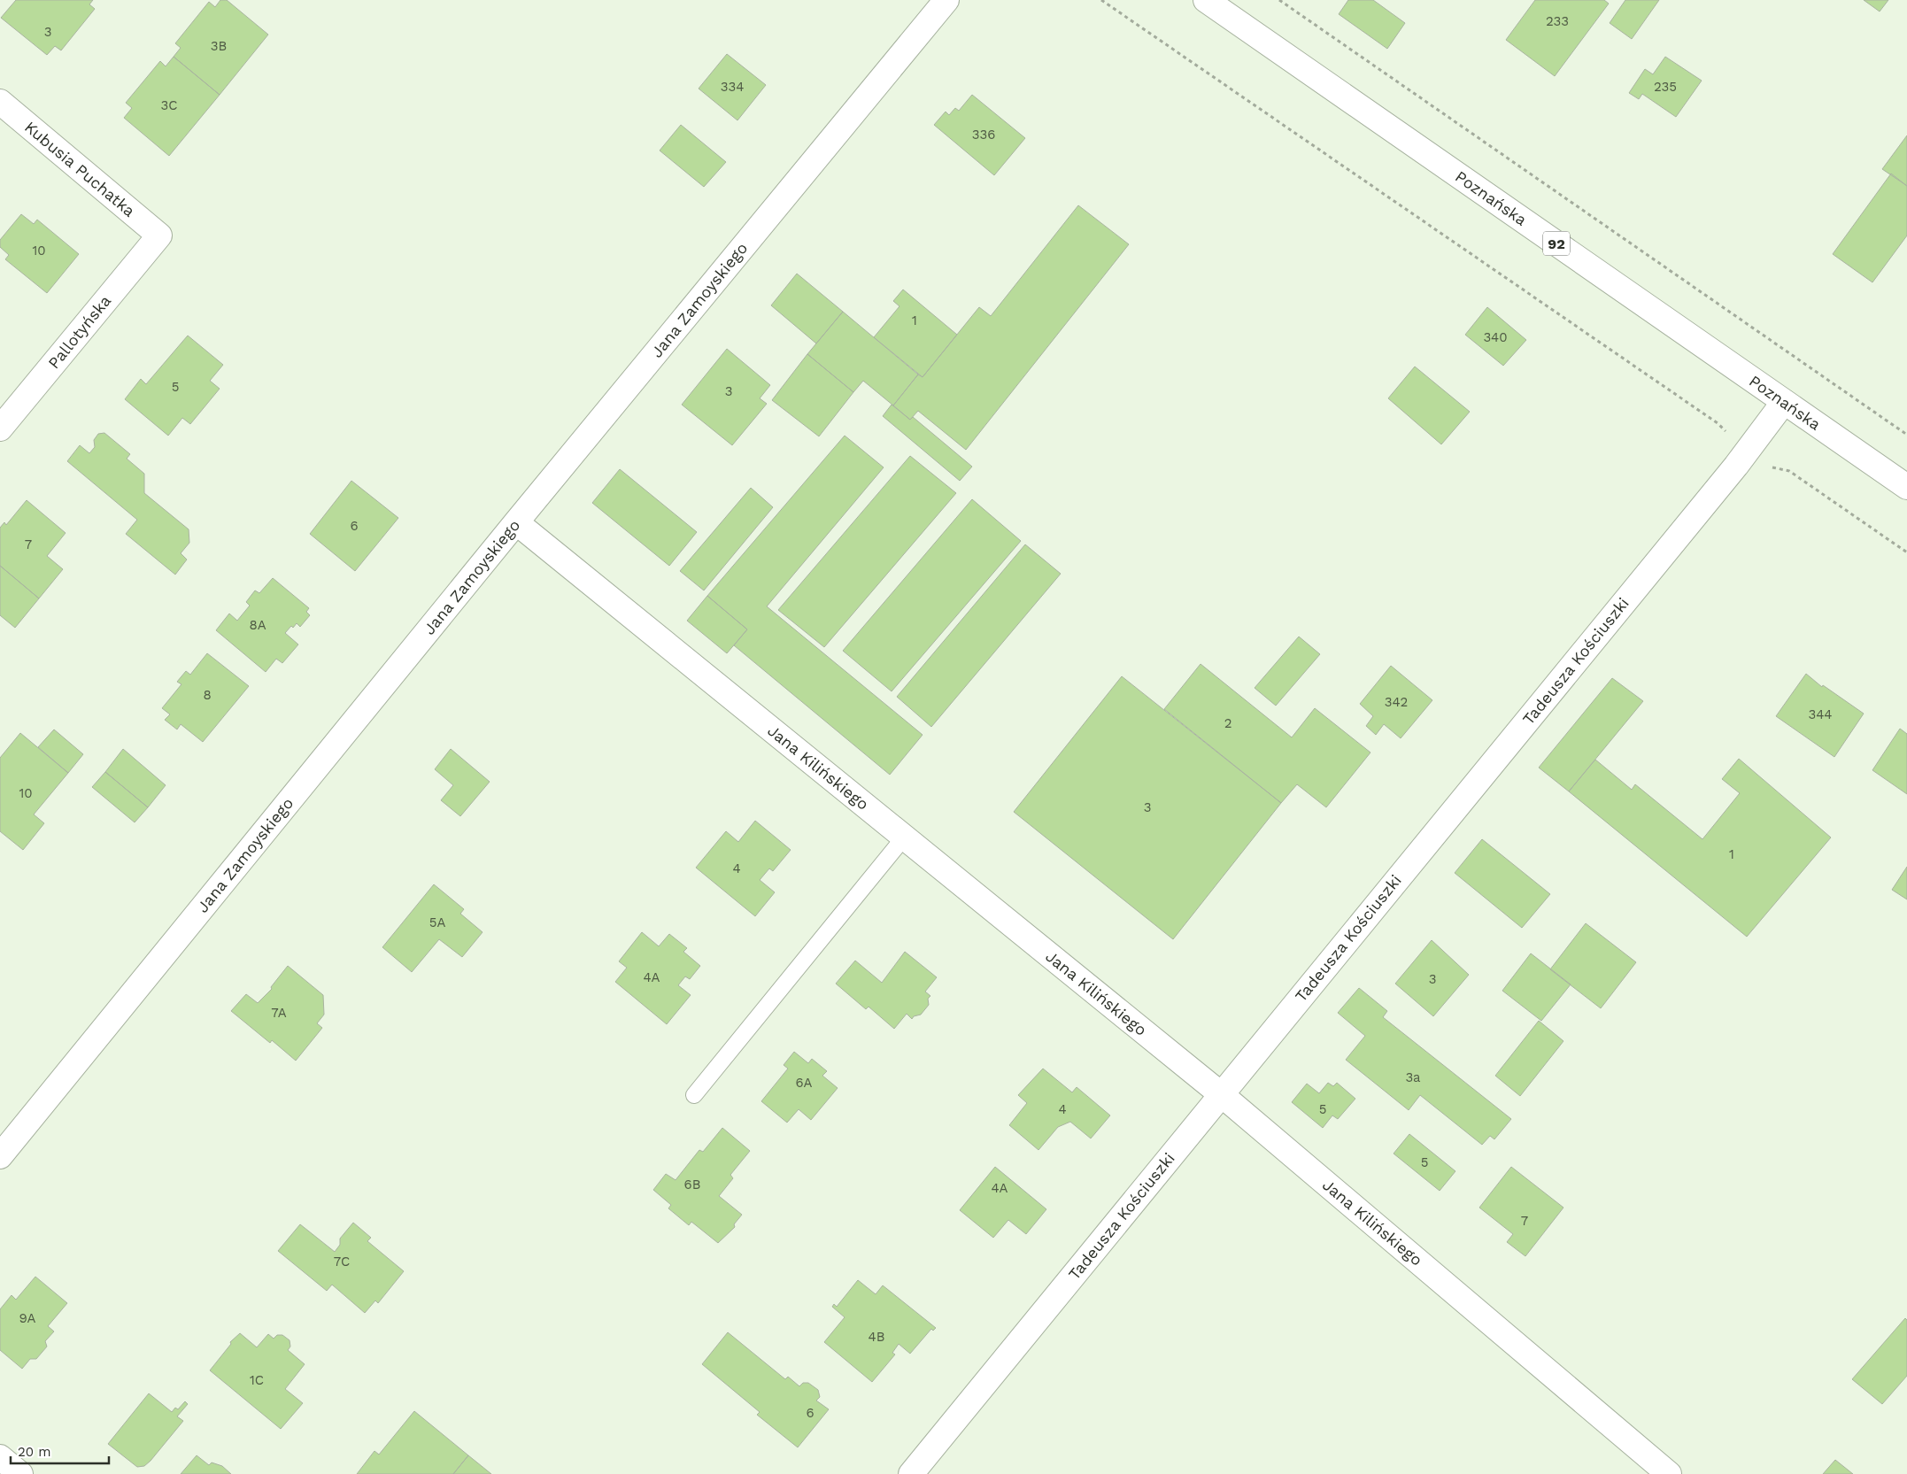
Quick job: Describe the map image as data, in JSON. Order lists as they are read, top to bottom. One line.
{"streets":{"street":["Kubusia Puchatka","Poznańska","92","Jana Zamoyskiego","Pallotyńska","Tadeusza Kościuszki","Jana Kilińskiego"]},"crossings":[["Kubusia Puchatka","Pallotyńska"],["Poznańska","Tadeusza Kościuszki"],["Jana Zamoyskiego","Jana Kilińskiego"],["Tadeusza Kościuszki","Jana Kilińskiego"]],"house_numbers":["233","3","3B","334","235","3C","336","10","1","340","5","3","6","7","8A","8","342","344","2","10","3","1","4","5A","4A","3","7A","3a","6A","4","5","5","6B","4A","7","7C","9A","4B","1C","6"],"scale_bar":"20 m"}
